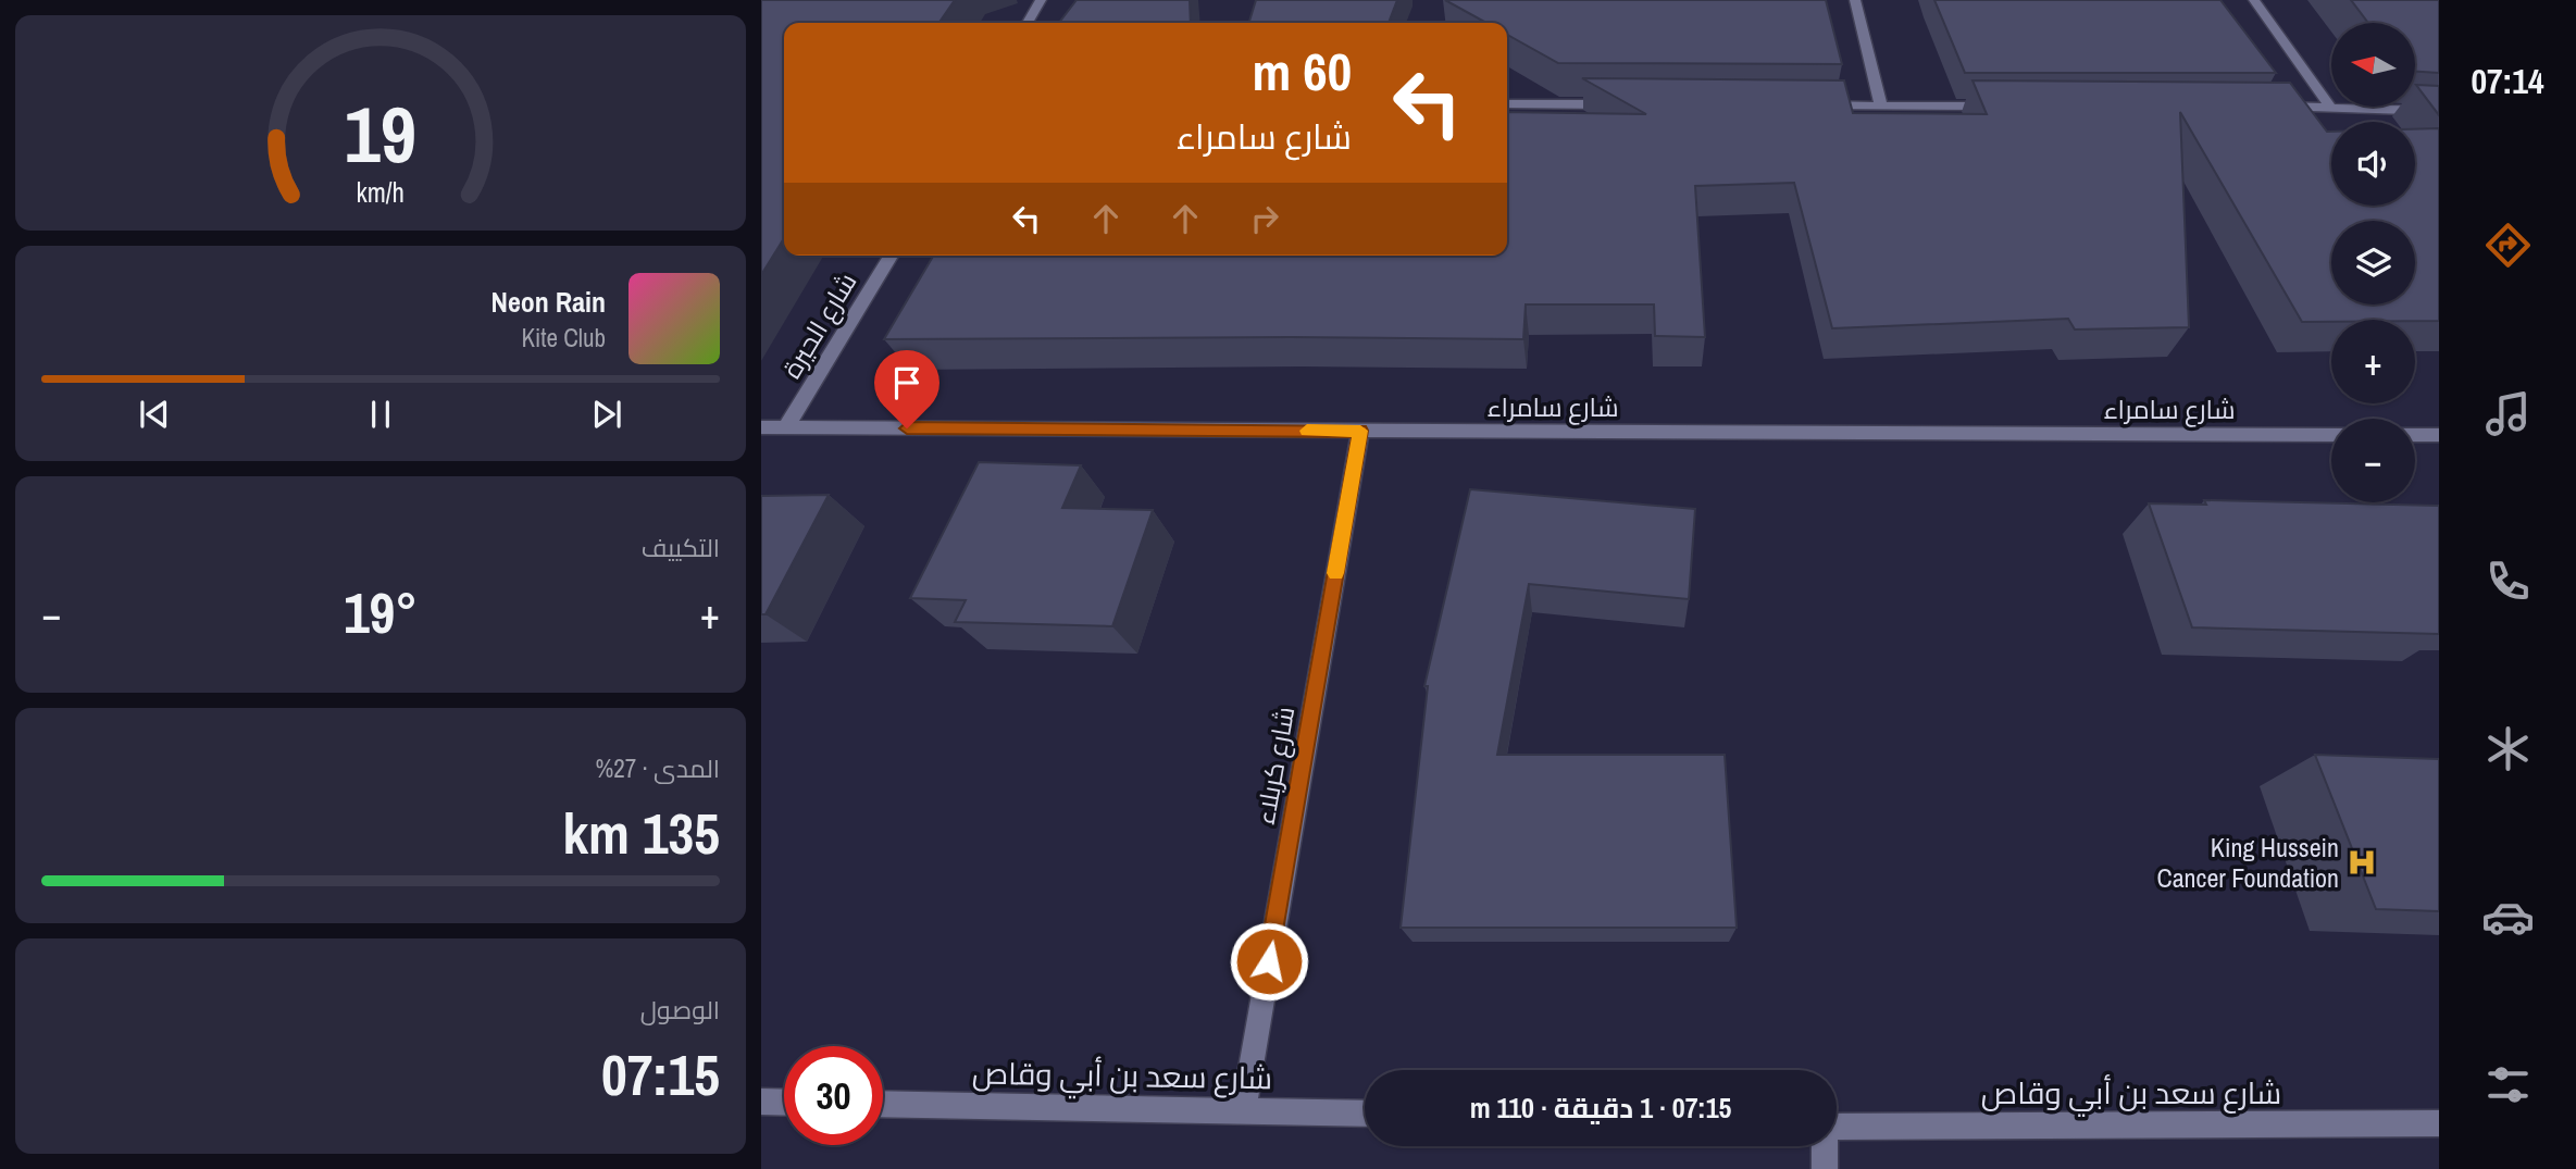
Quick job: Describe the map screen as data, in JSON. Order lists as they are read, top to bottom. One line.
{"streets":{"street":["شارع الحيرة","شارع سامراء","شارع كربلاء","شارع سعد بن أبي وقاص"]},"crossings":[["شارع الحيرة","شارع سامراء"],["شارع سامراء","شارع كربلاء"],["شارع كربلاء","شارع سعد بن أبي وقاص"]],"places":{"hospital":["King Hussein Cancer Foundation"]},"north":"left","page":{"tabs":"07:14","map_buttons":["+","−"],"turn":["60 m","شارع سامراء"],"song":["Neon Rain","Kite Club"],"tile":["التكييف",["المدى · 27%","135 km"],["الوصول","07:15"]],"heat":["−","19°","+"],"limit":"30","trip":"07:15 · 1 دقيقة · 110 m","gauge":["19","km/h"]}}
